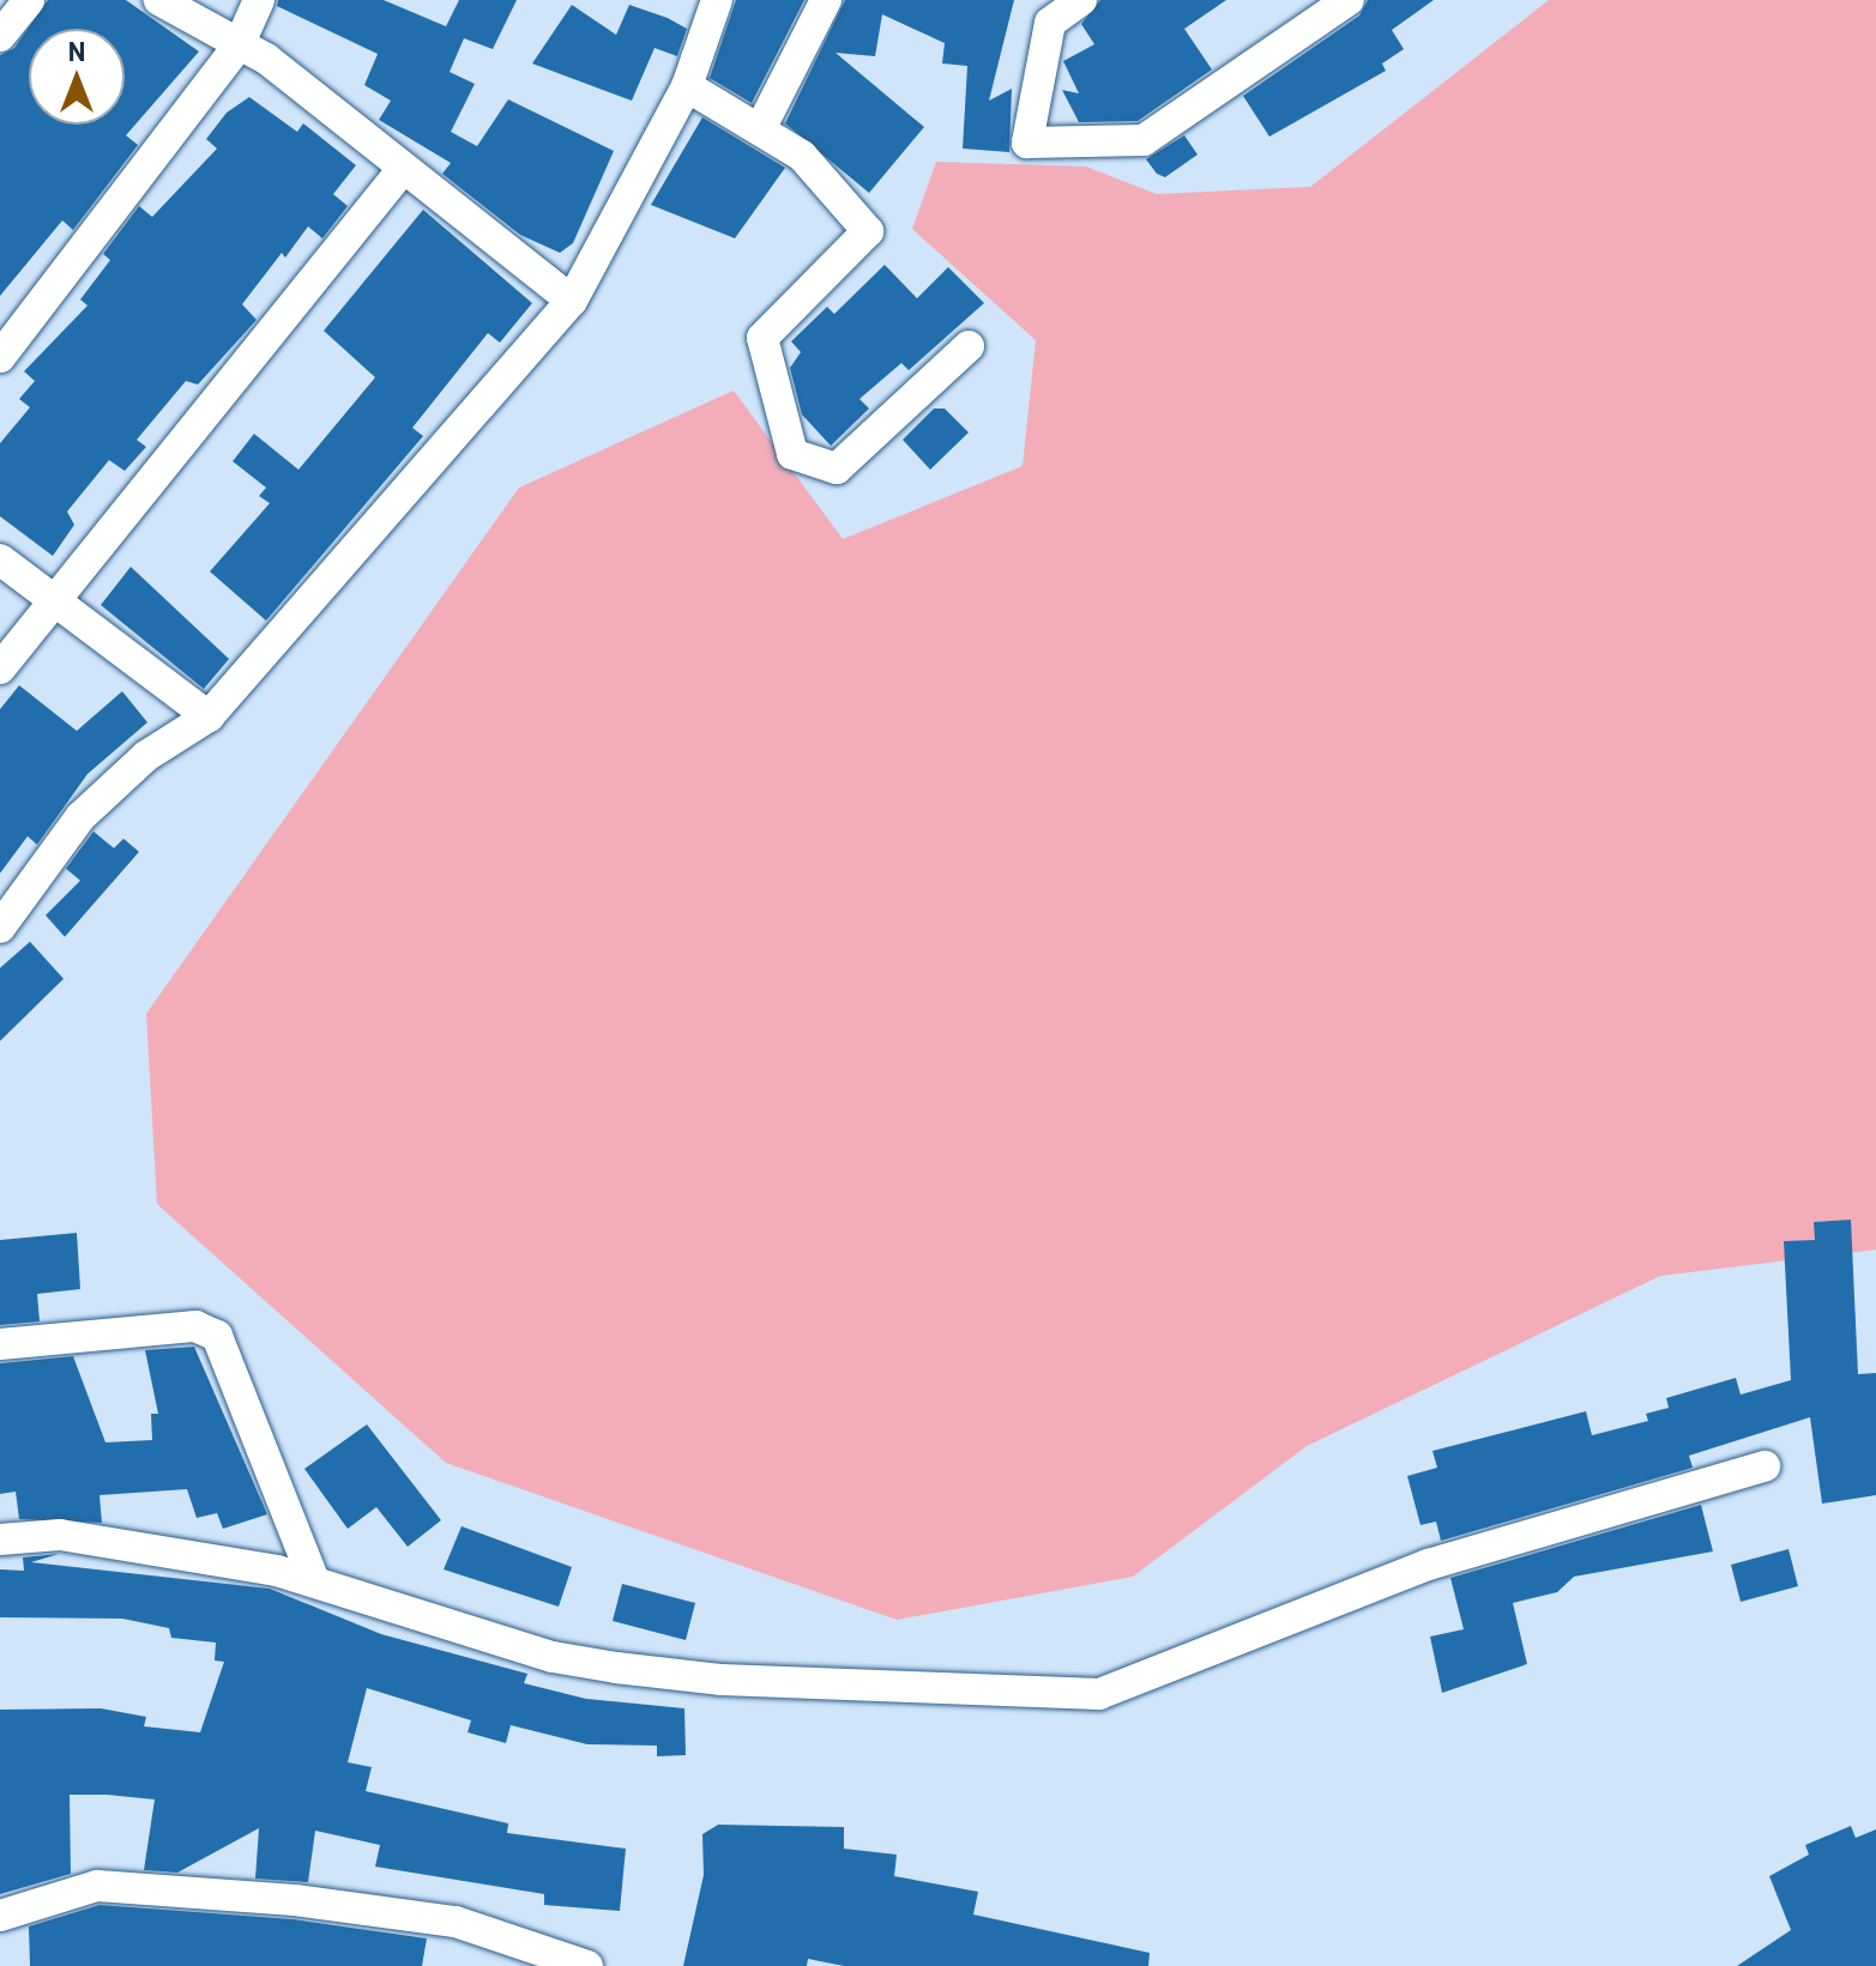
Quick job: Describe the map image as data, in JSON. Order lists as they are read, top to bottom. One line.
{"north":"top"}
